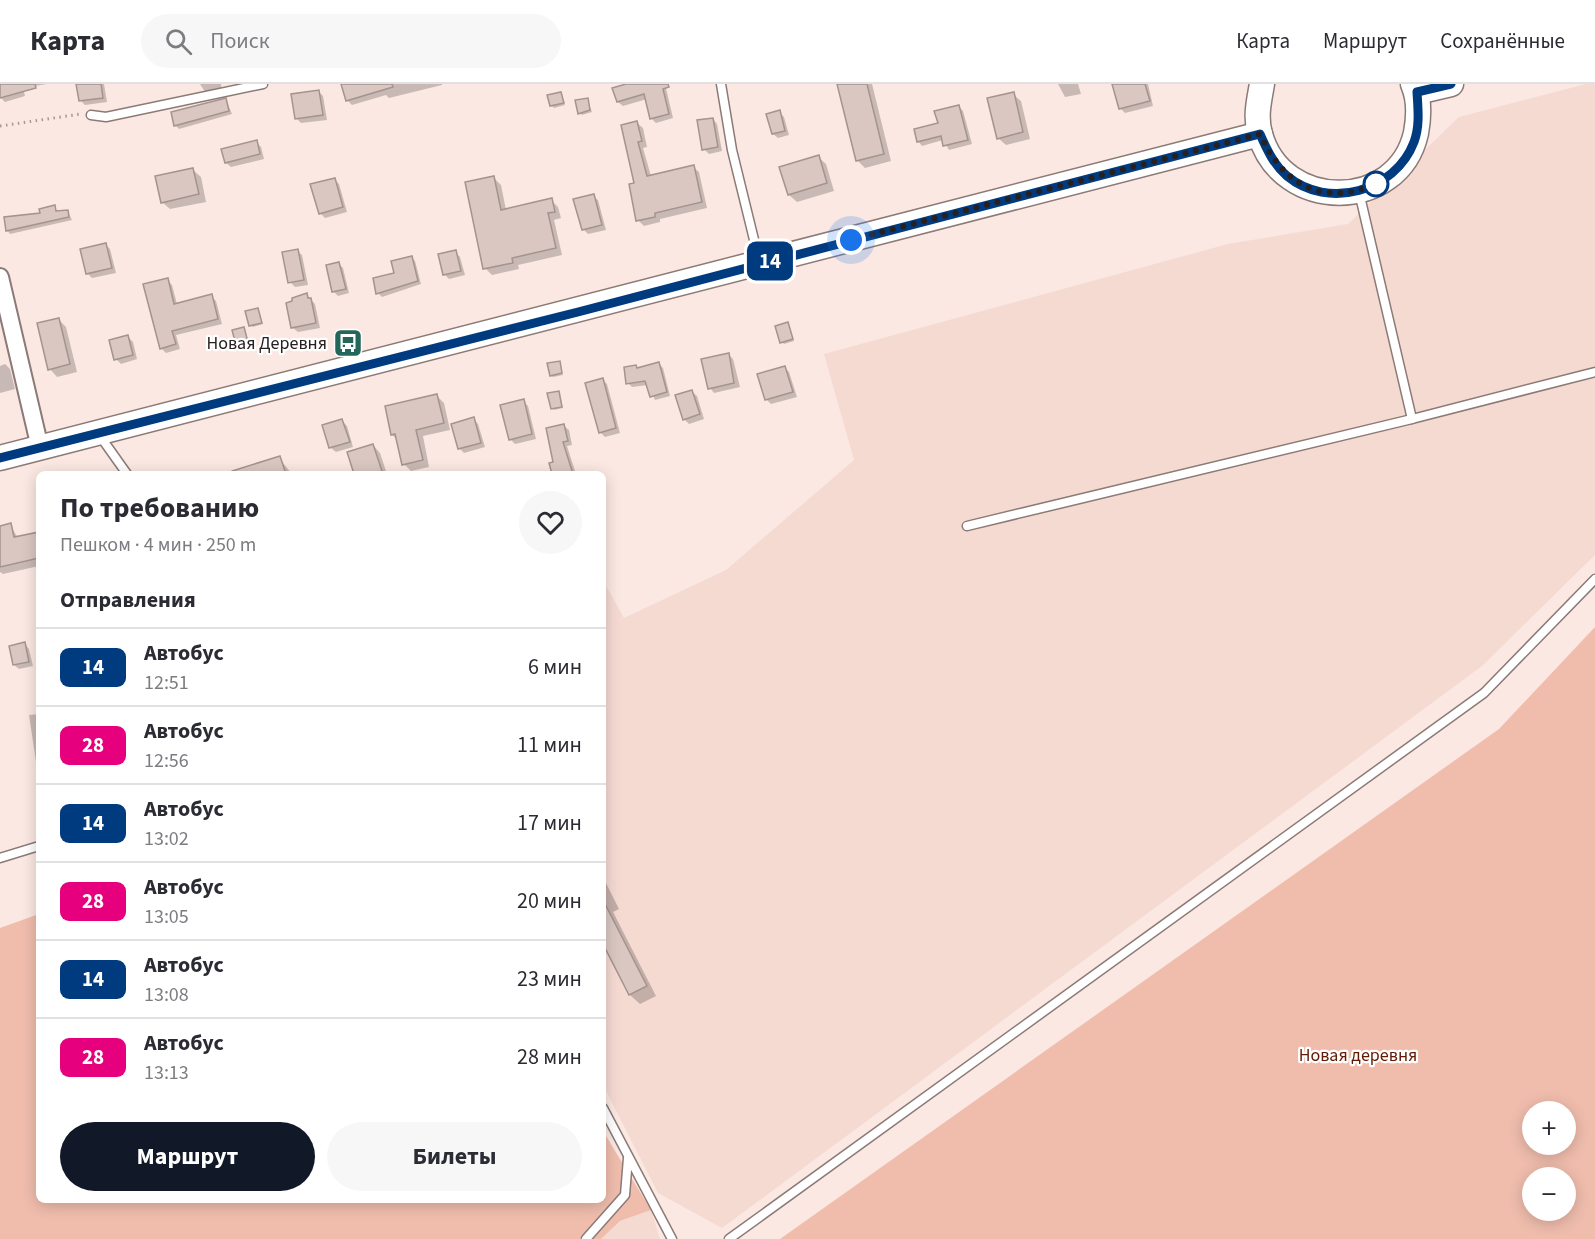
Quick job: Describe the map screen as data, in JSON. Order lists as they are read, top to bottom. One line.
{"parks":["Новая деревня"],"places":{"bus stop":["Новая Деревня"]},"lines":["bus line 14"],"page":{"header":"Карта","search":"Поиск","nav":["Карта","Маршрут","Сохранённые"],"on_map":"14","heading":[["По требованию","Пешком · 4 мин · 250 m"],"Отправления"],"list":[{"mark":"14","name":"Автобус","note":"12:51","value":"6 мин"},{"mark":"28","name":"Автобус","note":"12:56","value":"11 мин"},{"mark":"14","name":"Автобус","note":"13:02","value":"17 мин"},{"mark":"28","name":"Автобус","note":"13:05","value":"20 мин"},{"mark":"14","name":"Автобус","note":"13:08","value":"23 мин"},{"mark":"28","name":"Автобус","note":"13:13","value":"28 мин"}],"map_buttons":["+","−"],"buttons":["Маршрут","Билеты"]}}
